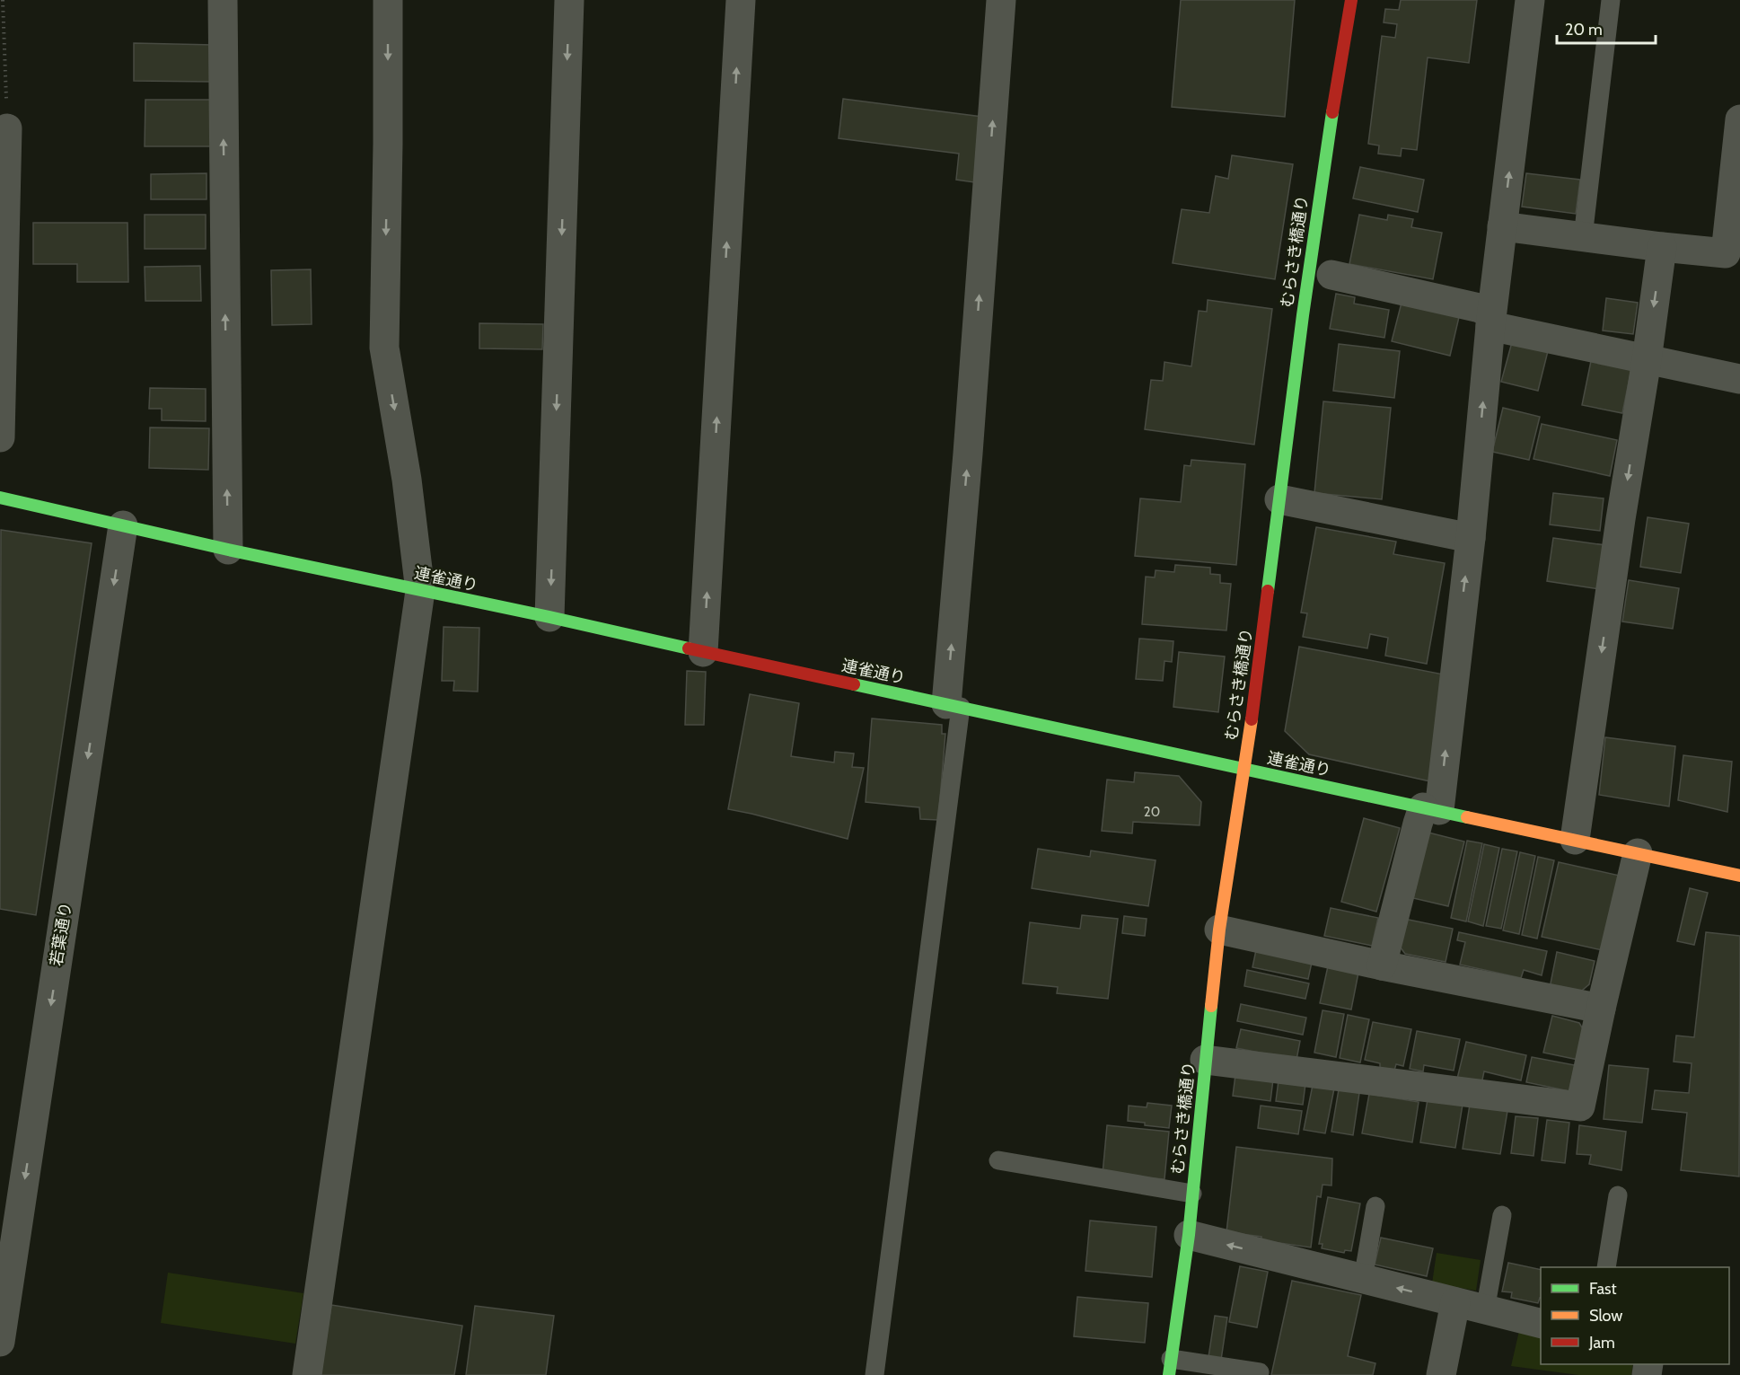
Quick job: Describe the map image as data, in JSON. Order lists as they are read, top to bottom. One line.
{"streets":{"main road":["むらさき橋通り","連雀通り"],"street":["若葉通り"]},"crossings":[["むらさき橋通り","連雀通り"],["連雀通り","若葉通り"]],"one_way":["若葉通り"],"house_numbers":["20"],"legend":["Fast","Slow","Jam"],"scale_bar":"20 m"}
